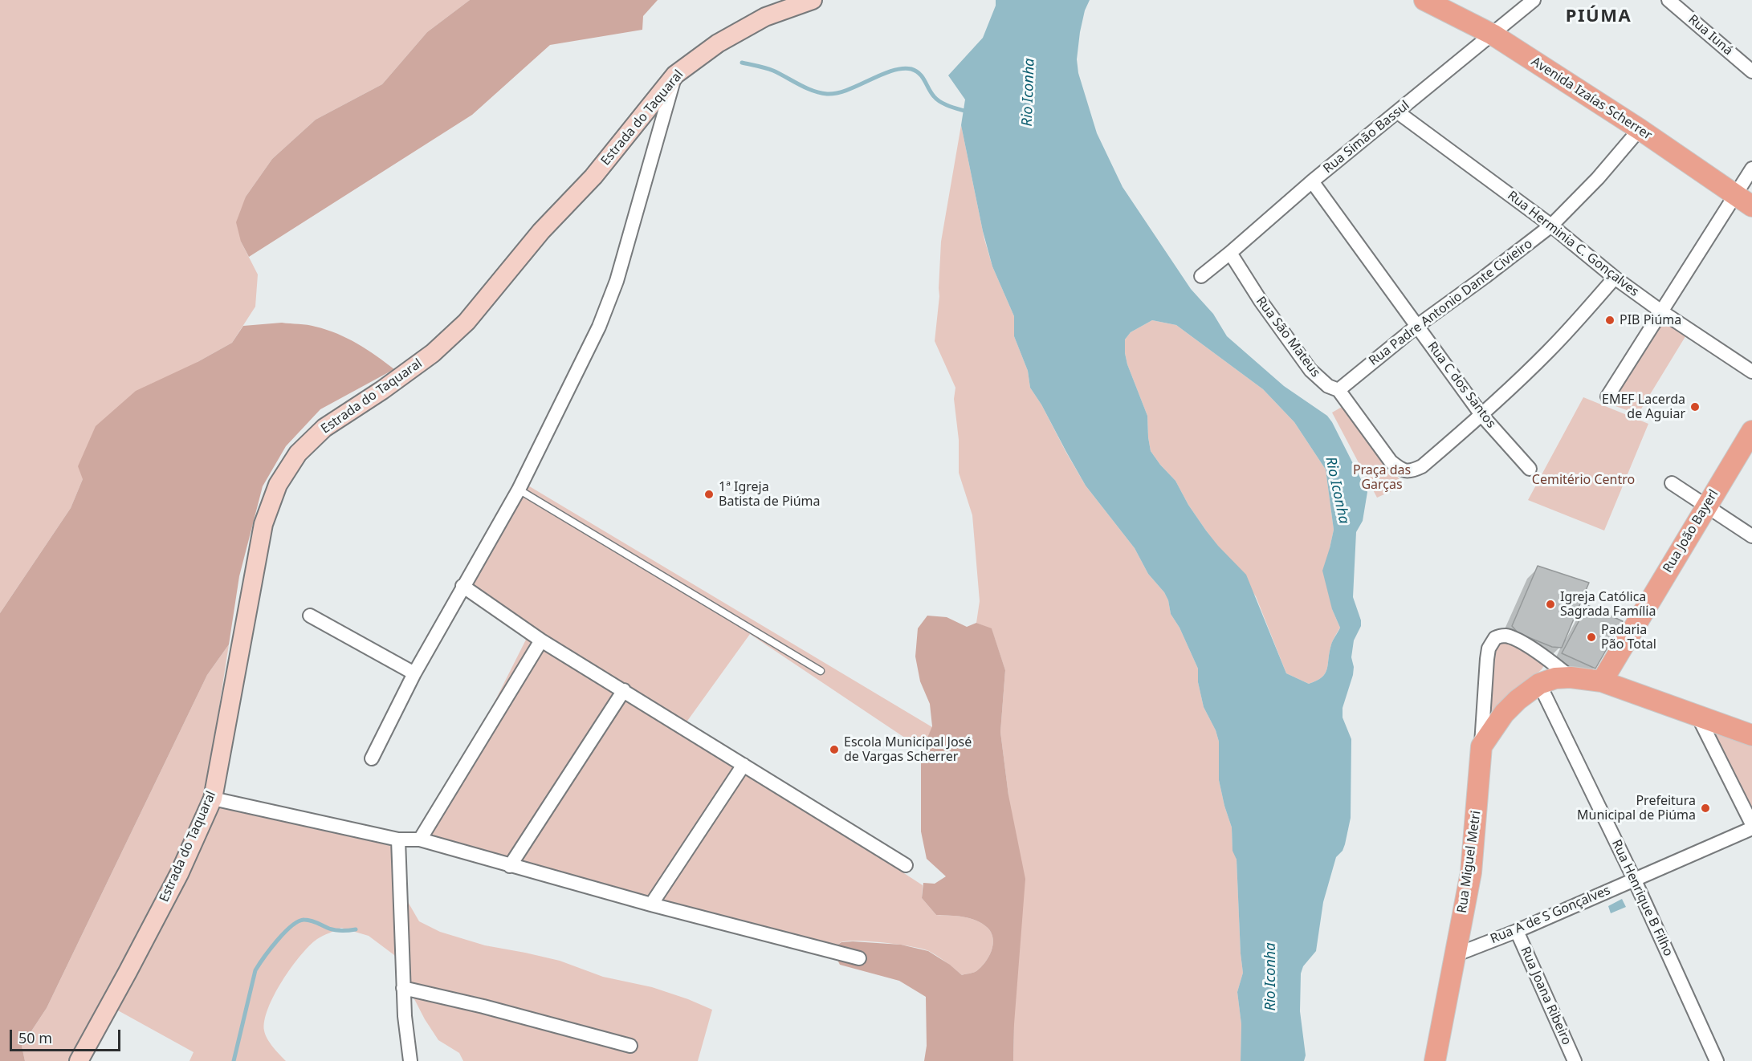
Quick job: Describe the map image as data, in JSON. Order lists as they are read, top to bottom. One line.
{"streets":{"main road":["Avenida Izaías Scherrer","Rua João Bayerl","Rua Miguel Metri"],"street":["Rua Iuná","Estrada do Taquaral","Rua Simão Bassul","Rua Herminia C. Gonçalves","Rua Padre Antonio Dante Civieiro","Rua São Mateus","Rua C dos Santos","Rua Henrique B Filho","Rua A de S Gonçalves","Rua Joana Ribeiro"]},"crossings":[["Avenida Izaías Scherrer","Rua Simão Bassul"],["Avenida Izaías Scherrer","Rua Padre Antonio Dante Civieiro"],["Rua Simão Bassul","Rua Herminia C. Gonçalves"],["Rua Simão Bassul","Rua São Mateus"],["Rua Simão Bassul","Rua C dos Santos"],["Rua Herminia C. Gonçalves","Rua Padre Antonio Dante Civieiro"],["Rua Padre Antonio Dante Civieiro","Rua São Mateus"],["Rua Padre Antonio Dante Civieiro","Rua C dos Santos"],["Rua São Mateus","Rua C dos Santos"],["Rua Miguel Metri","Rua Henrique B Filho"],["Rua Miguel Metri","Rua A de S Gonçalves"],["Rua Henrique B Filho","Rua A de S Gonçalves"],["Rua A de S Gonçalves","Rua Joana Ribeiro"]],"districts":["PIÚMA"],"water":["Rio Iconha"],"parks":["Praça das Garças","Cemitério Centro"],"places":["PIB Piúma","EMEF Lacerda de Aguiar","1ª Igreja Batista de Piúma","Igreja Católica Sagrada Família","Padaria Pão Total","Escola Municipal José de Vargas Scherrer","Prefeitura Municipal de Piúma"],"scale_bar":"50 m"}
